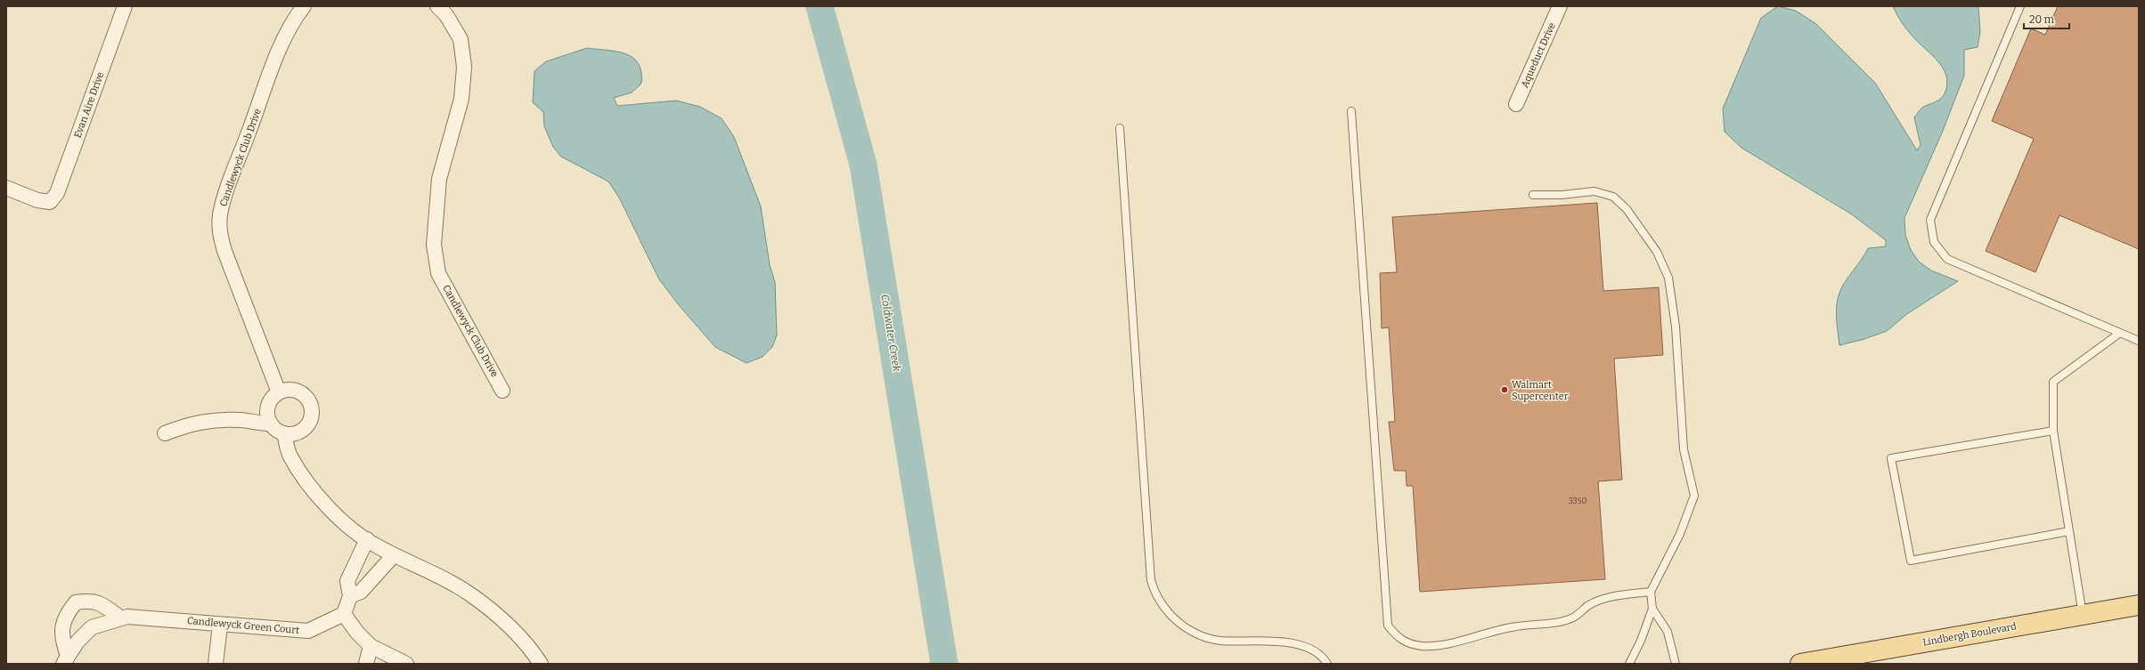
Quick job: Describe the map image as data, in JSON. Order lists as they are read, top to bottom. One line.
{"streets":{"main road":["Lindbergh Boulevard"],"street":["Aqueduct Drive","Evan Aire Drive","Candlewyck Club Drive","Candlewyck Green Court"]},"water":["Coldwater Creek"],"places":["Walmart Supercenter"],"house_numbers":["3350"],"scale_bar":"20 m"}
